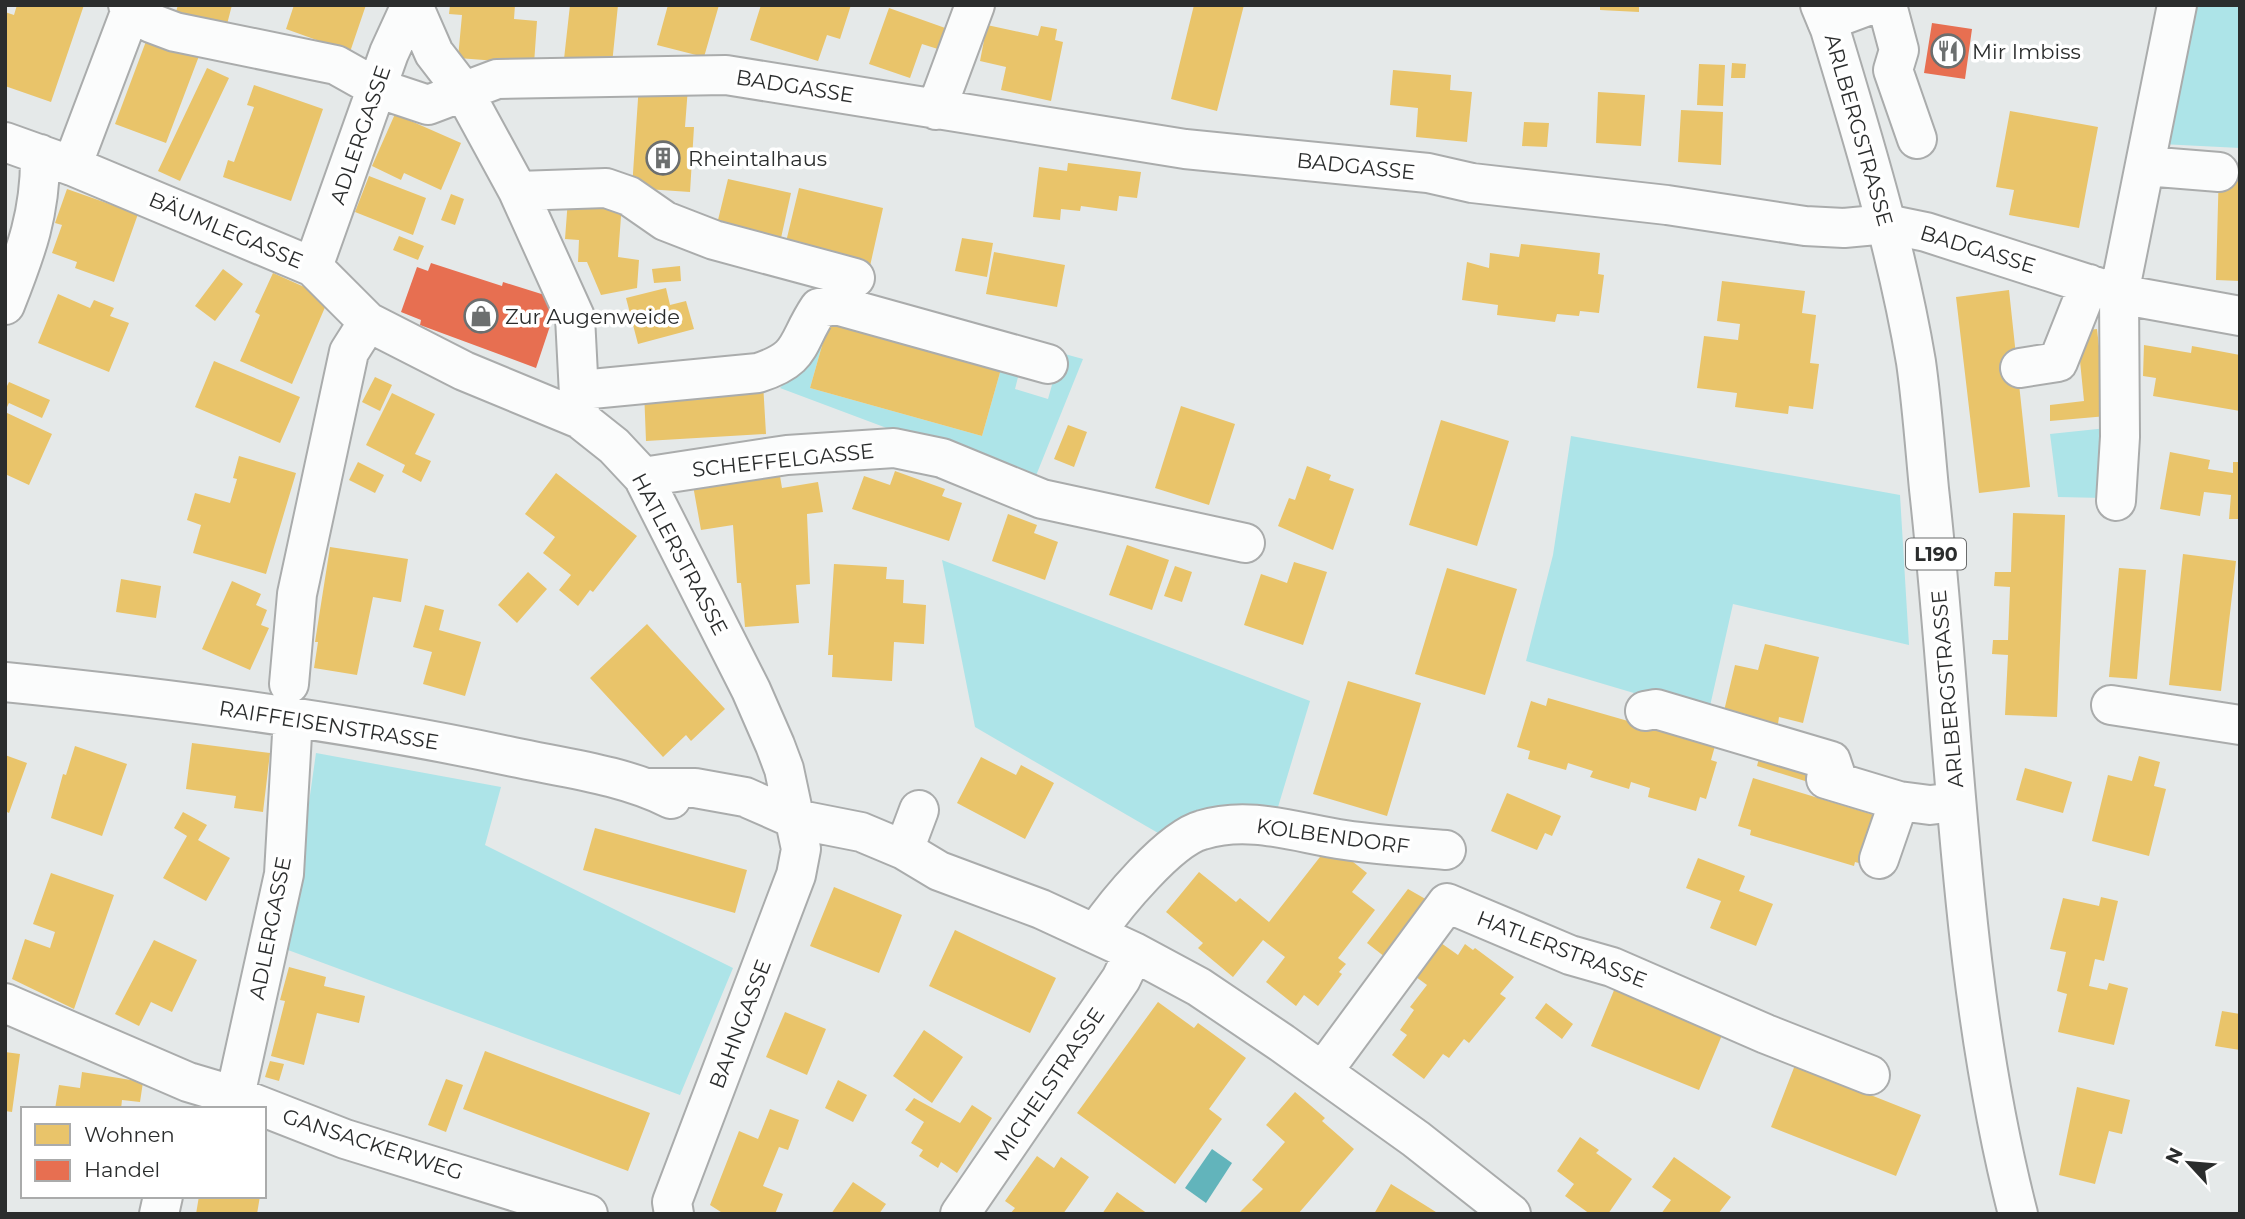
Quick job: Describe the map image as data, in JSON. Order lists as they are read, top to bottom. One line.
{"streets":{"street":["BADGASSE","ARLBERGSTRASSE","ADLERGASSE","BÄUMLEGASSE","SCHEFFELGASSE","HATLERSTRASSE","L190","RAIFFEISENSTRASSE","KOLBENDORF","BAHNGASSE","MICHELSTRASSE","GANSACKERWEG"]},"crossings":[["BADGASSE","ARLBERGSTRASSE"],["BADGASSE","ADLERGASSE"],["ADLERGASSE","BÄUMLEGASSE"],["ADLERGASSE","RAIFFEISENSTRASSE"],["ADLERGASSE","GANSACKERWEG"],["BÄUMLEGASSE","HATLERSTRASSE"],["SCHEFFELGASSE","HATLERSTRASSE"],["HATLERSTRASSE","RAIFFEISENSTRASSE"],["HATLERSTRASSE","BAHNGASSE"],["RAIFFEISENSTRASSE","BAHNGASSE"]],"places":{"restaurant":["Mir Imbiss"],"building":["Rheintalhaus"],"shop":["Zur Augenweide"]},"legend":["Wohnen","Handel"],"north":"top left"}
